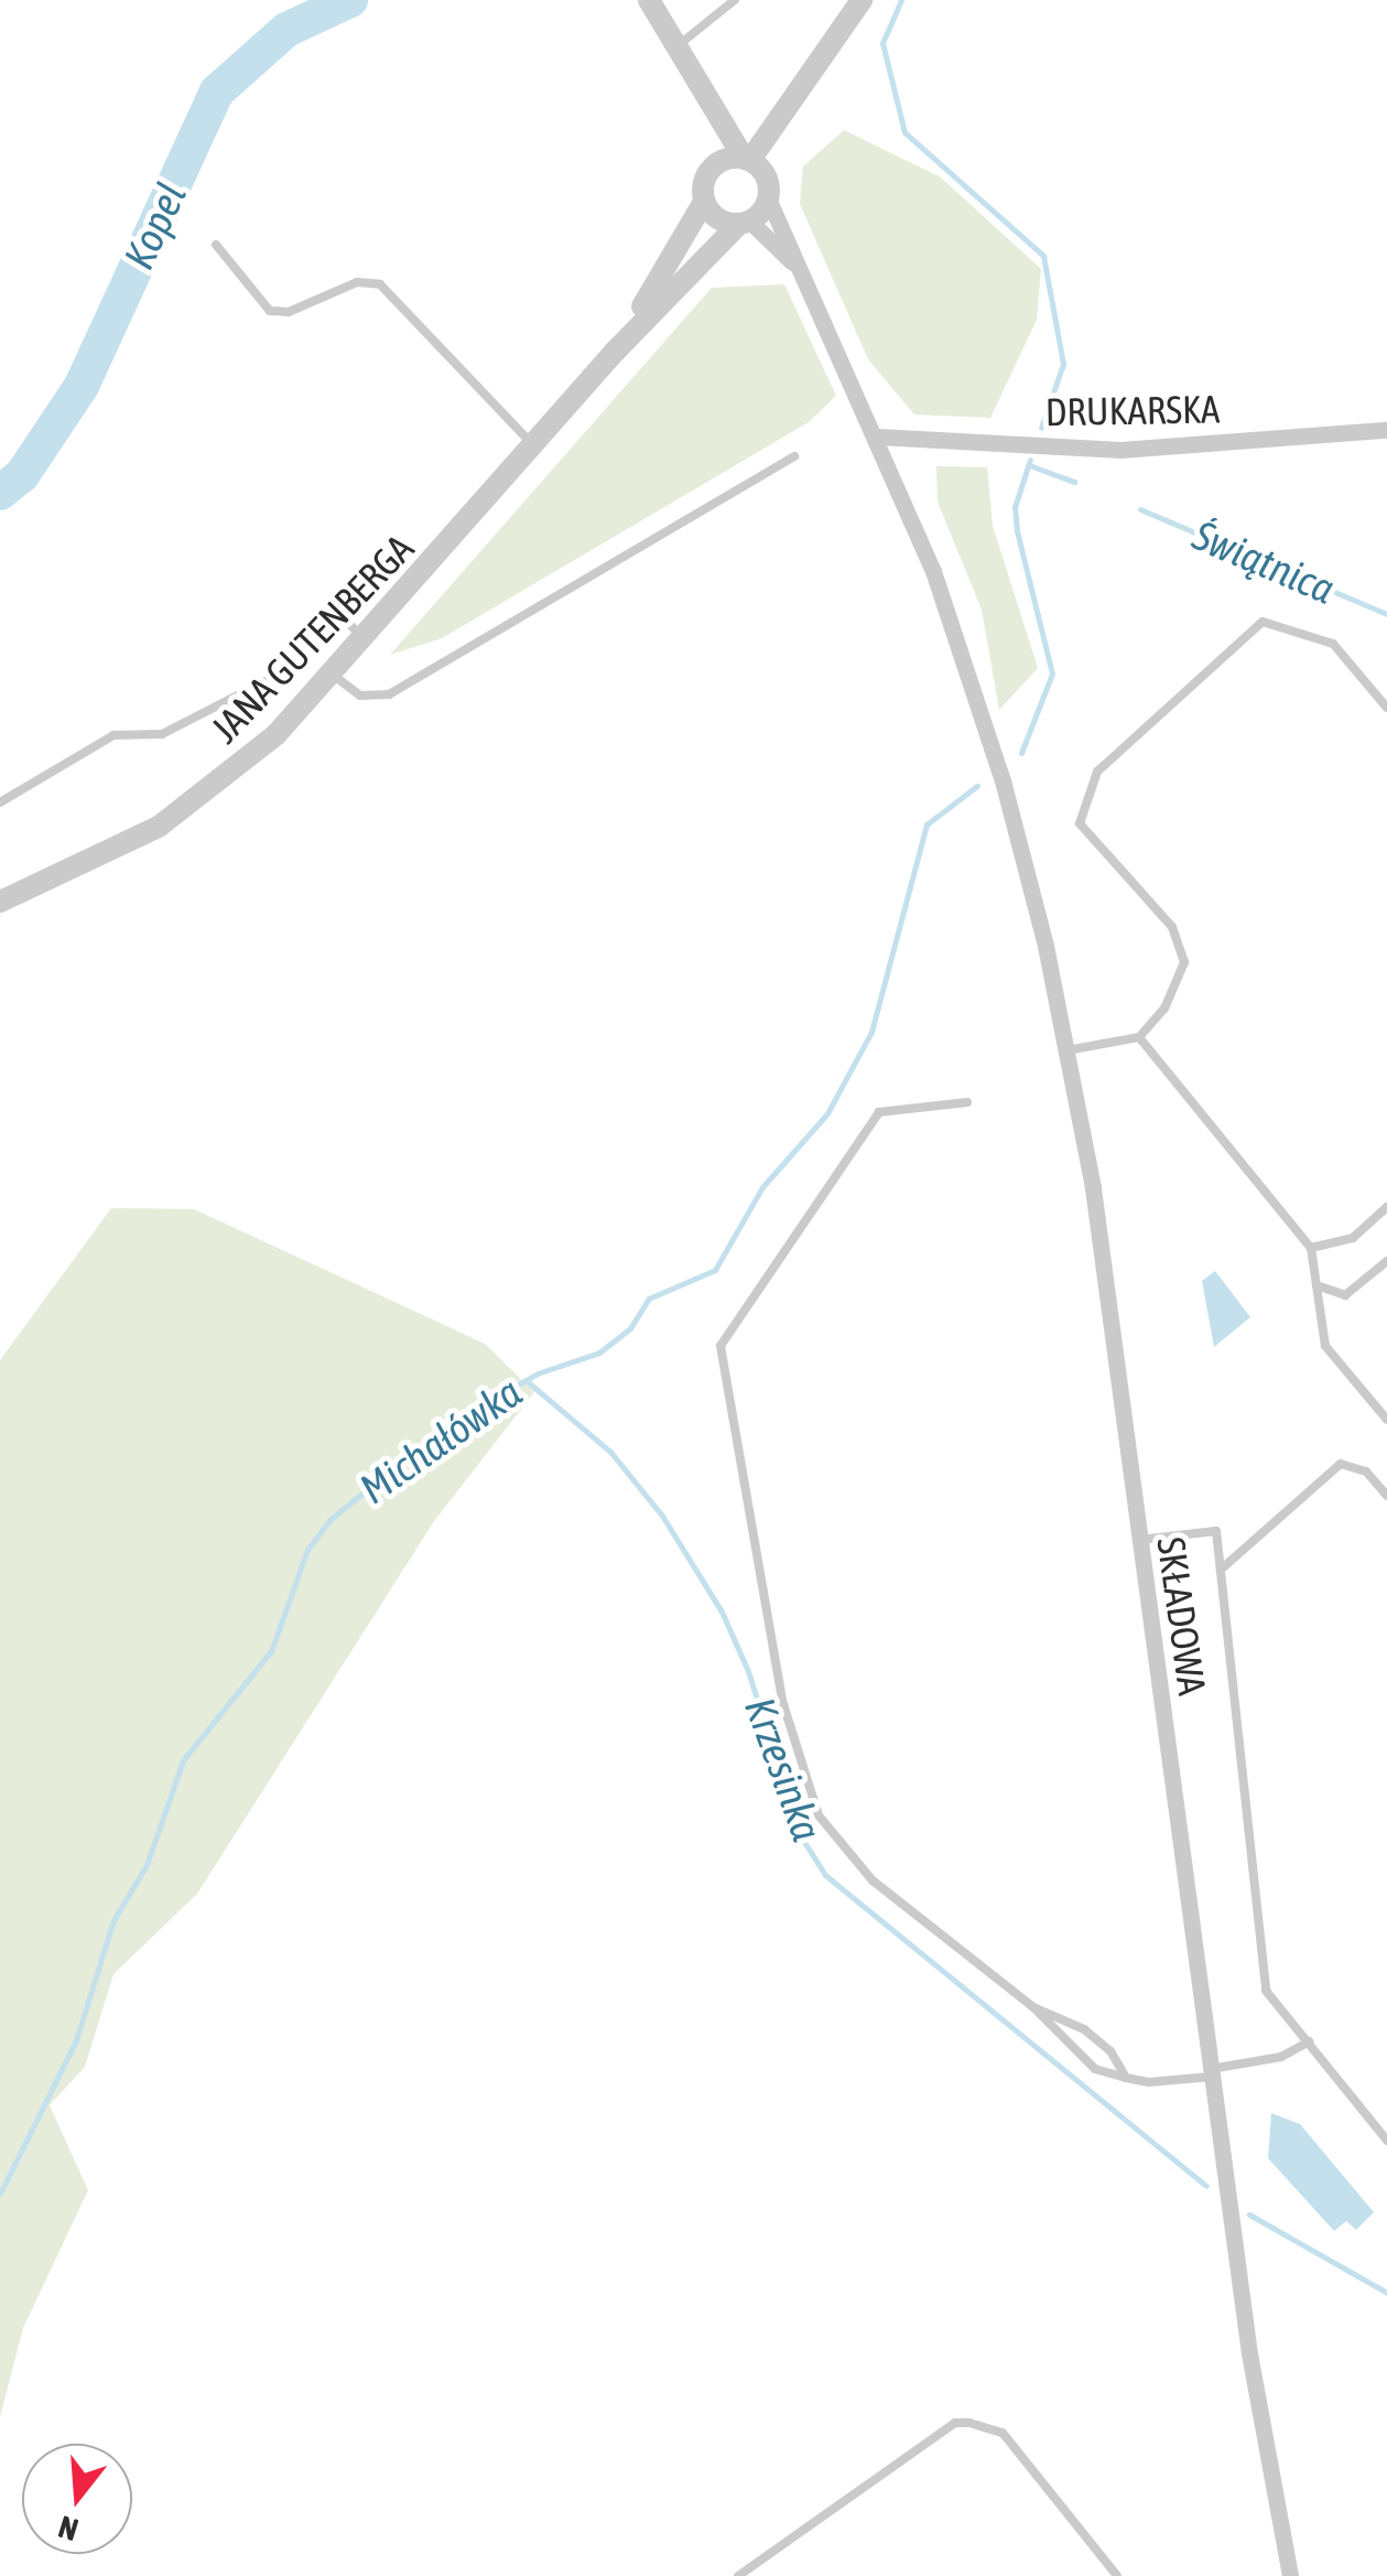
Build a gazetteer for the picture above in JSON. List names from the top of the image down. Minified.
{"streets":{"street":["DRUKARSKA","JANA GUTENBERGA","SKŁADOWA"]},"crossings":[["DRUKARSKA","SKŁADOWA"],["JANA GUTENBERGA","SKŁADOWA"]],"water":["Kopel","Świątnica","Michałówka","Krzesinka"],"north":"bottom"}
